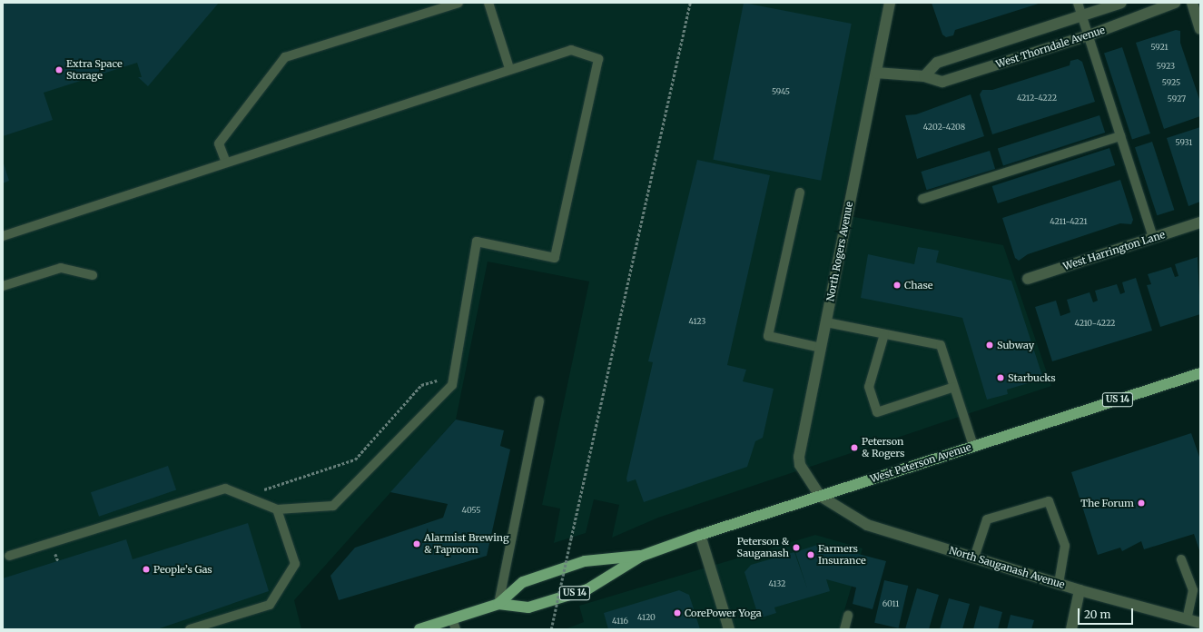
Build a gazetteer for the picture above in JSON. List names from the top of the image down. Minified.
{"streets":{"main road":["US 14","West Peterson Avenue"],"street":["West Thorndale Avenue","West Harrington Lane","North Rogers Avenue","North Sauganash Avenue"]},"crossings":[["West Thorndale Avenue","North Rogers Avenue"],["North Rogers Avenue","West Peterson Avenue"],["North Rogers Avenue","North Sauganash Avenue"],["West Peterson Avenue","North Sauganash Avenue"]],"places":["Extra Space Storage","Chase","Subway","Starbucks","Peterson & Rogers","The Forum","Alarmist Brewing & Taproom","Peterson & Sauganash","Farmers Insurance","People’s Gas","CorePower Yoga"],"house_numbers":["5921","5923","5925","5945","4212-4222","5927","4202-4208","5931","4211-4221","4123","4210-4222","4055","4132","6011","4120","4116"],"scale_bar":"20 m"}
